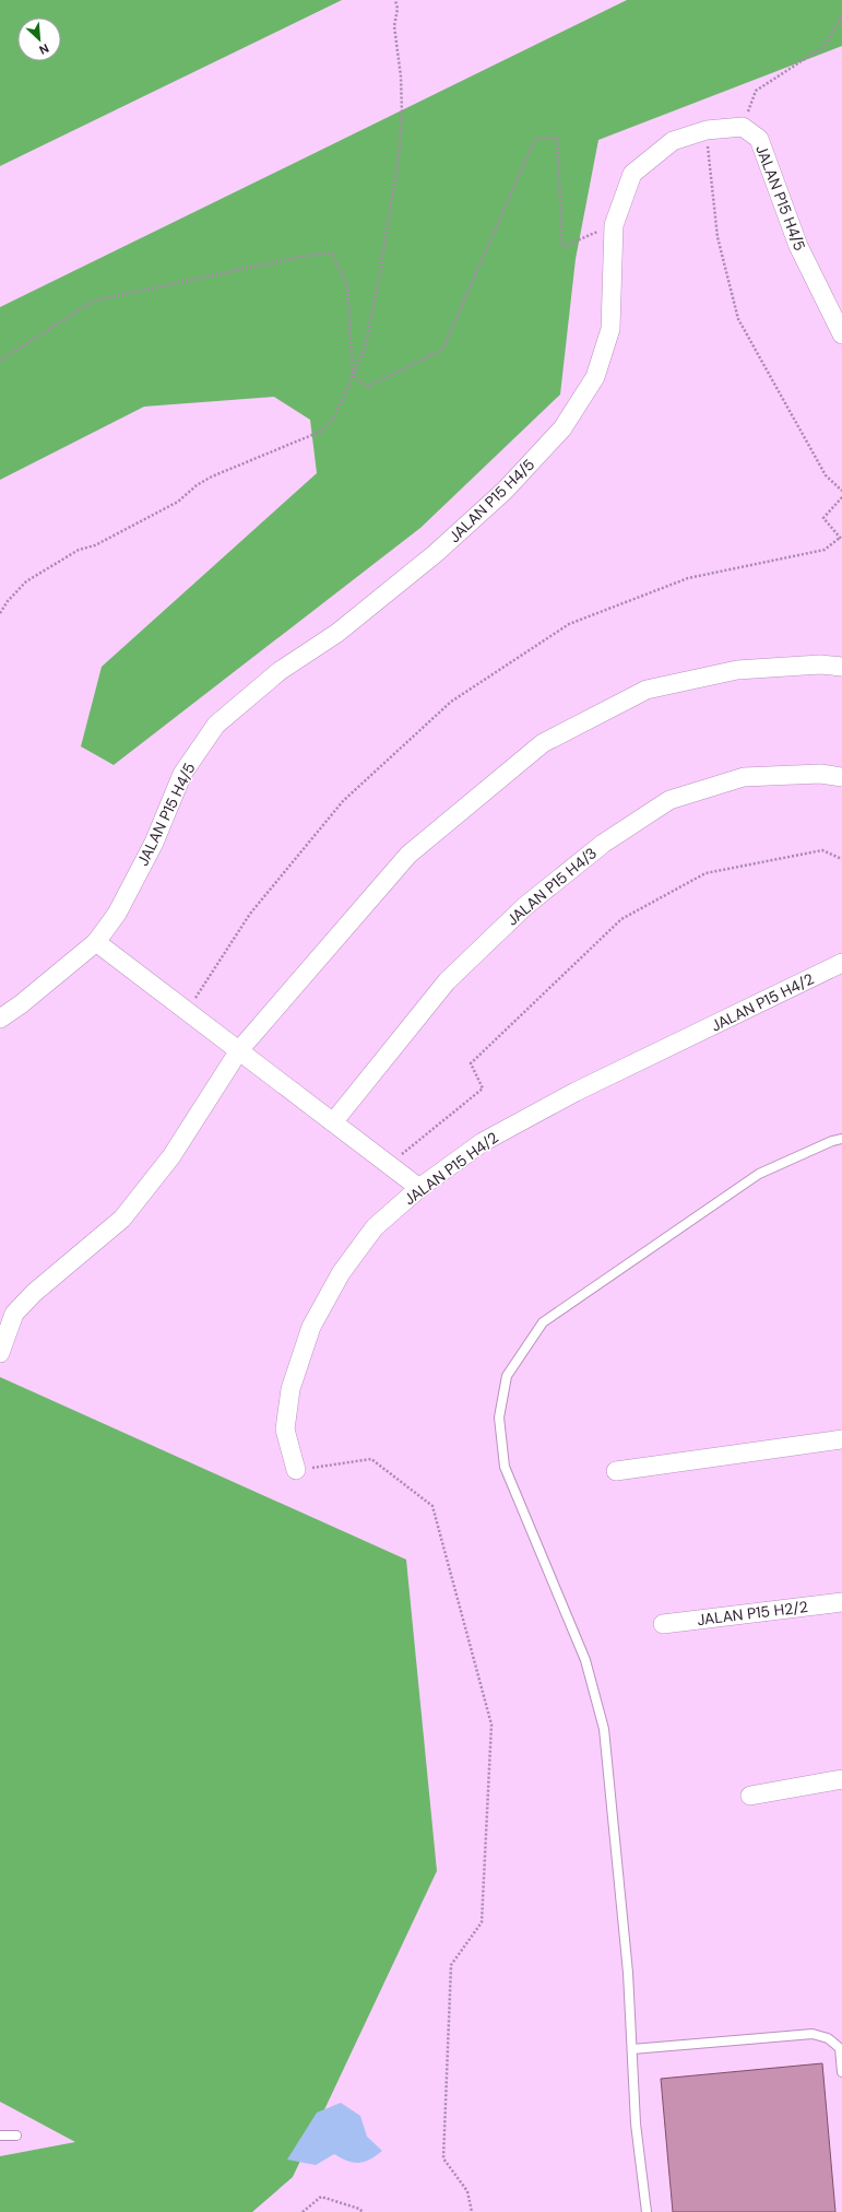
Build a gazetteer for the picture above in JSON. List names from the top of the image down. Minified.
{"streets":{"street":["JALAN P15 H4/5","JALAN P15 H4/3","JALAN P15 H4/2","JALAN P15 H2/2"]},"north":"bottom right"}
